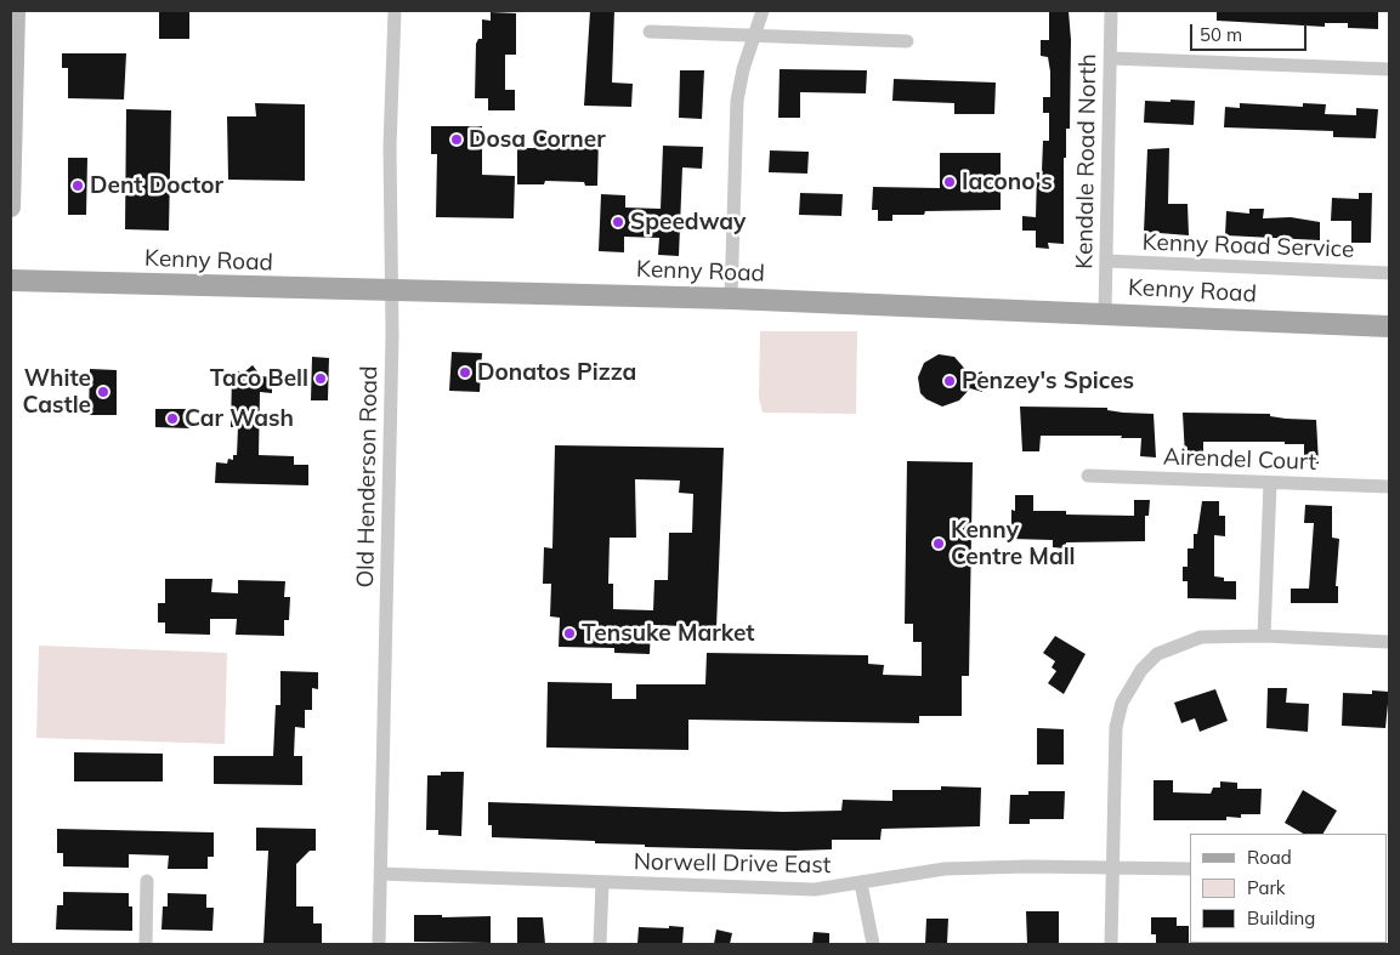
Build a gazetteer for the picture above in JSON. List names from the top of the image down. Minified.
{"streets":{"main road":["Kenny Road"],"street":["Kendale Road North","Kenny Road Service","Airendel Court","Old Henderson Road","Norwell Drive East"]},"crossings":[["Kendale Road North","Kenny Road Service"],["Kendale Road North","Kenny Road"],["Kenny Road","Old Henderson Road"],["Old Henderson Road","Norwell Drive East"]],"places":["Dosa Corner","Iacono's","Dent Doctor","Speedway","Donatos Pizza","Taco Bell","Penzey's Spices","White Castle","Car Wash","Kenny Centre Mall","Tensuke Market"],"legend":["Road","Park","Building"],"scale_bar":"50 m"}
